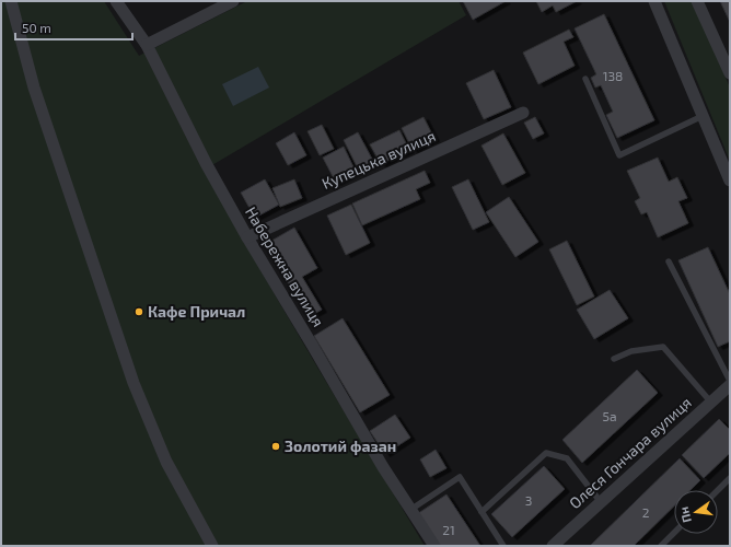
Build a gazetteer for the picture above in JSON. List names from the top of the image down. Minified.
{"streets":{"street":["Купецька вулиця","Набережна вулиця","Олеся Гончара вулиця"]},"crossings":[["Купецька вулиця","Набережна вулиця"]],"places":["Кафе Причал","Золотий фазан"],"house_numbers":["138","5а","3","2","21"],"scale_bar":"50 m","north":"left"}
